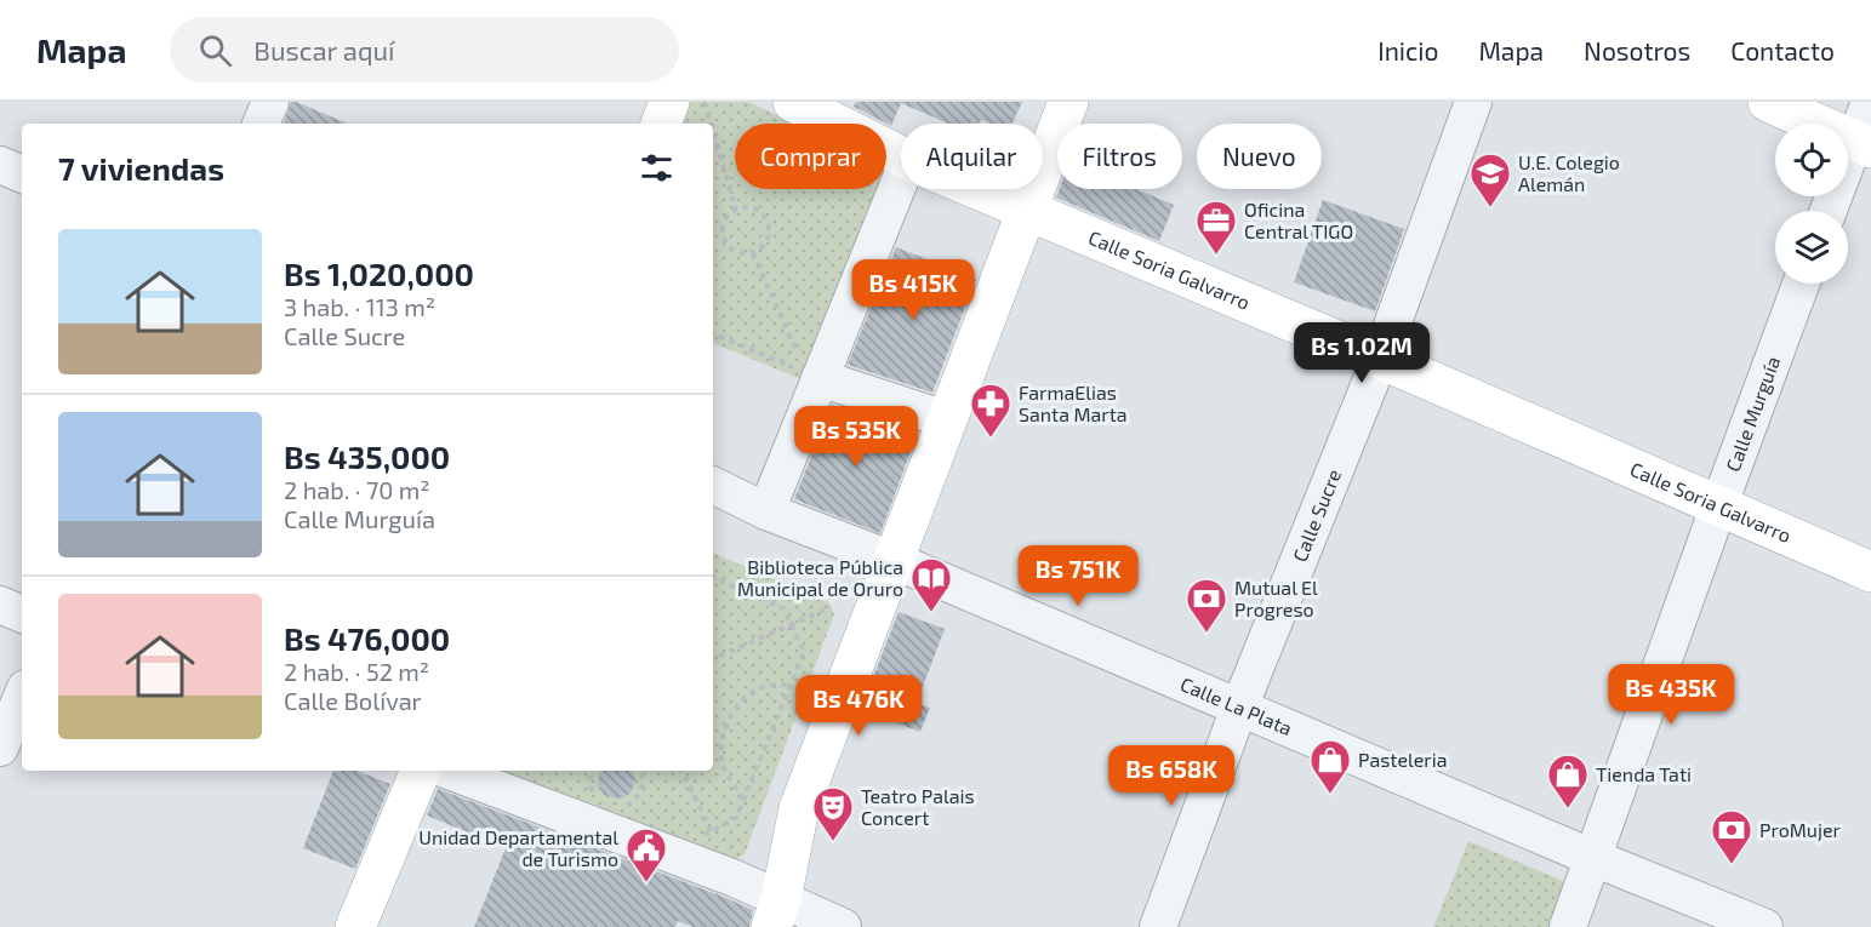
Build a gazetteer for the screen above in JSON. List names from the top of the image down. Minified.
{"streets":{"main road":["Calle Soria Galvarro"],"street":["Calle Murguía","Calle Sucre","Calle La Plata"]},"crossings":[["Calle Soria Galvarro","Calle Murguía"],["Calle Soria Galvarro","Calle Sucre"],["Calle Murguía","Calle La Plata"],["Calle Sucre","Calle La Plata"]],"places":{"school or university":["U.E. Colegio Alemán"],"office":["Oficina Central TIGO"],"pharmacy":["FarmaElias Santa Marta"],"library":["Biblioteca Pública Municipal de Oruro"],"bank":["Mutual El Progreso","ProMujer"],"shop":["Pasteleria","Tienda Tati"],"theatre":["Teatro Palais Concert"],"public building":["Unidad Departamental de Turismo"]},"page":{"header":"Mapa","search":"Buscar aquí","nav":["Inicio","Mapa","Nosotros","Contacto"],"chip":["Comprar","Alquilar","Filtros","Nuevo"],"heading":"7 viviendas","list":[{"name":"Bs 1,020,000","note":"3 hab. · 113 m² · Calle Sucre"},{"name":"Bs 435,000","note":"2 hab. · 70 m² · Calle Murguía"},{"name":"Bs 476,000","note":"2 hab. · 52 m² · Calle Bolívar"}],"price":["Bs 415K","Bs 1.02M","Bs 535K","Bs 751K","Bs 435K","Bs 476K","Bs 658K"]}}
